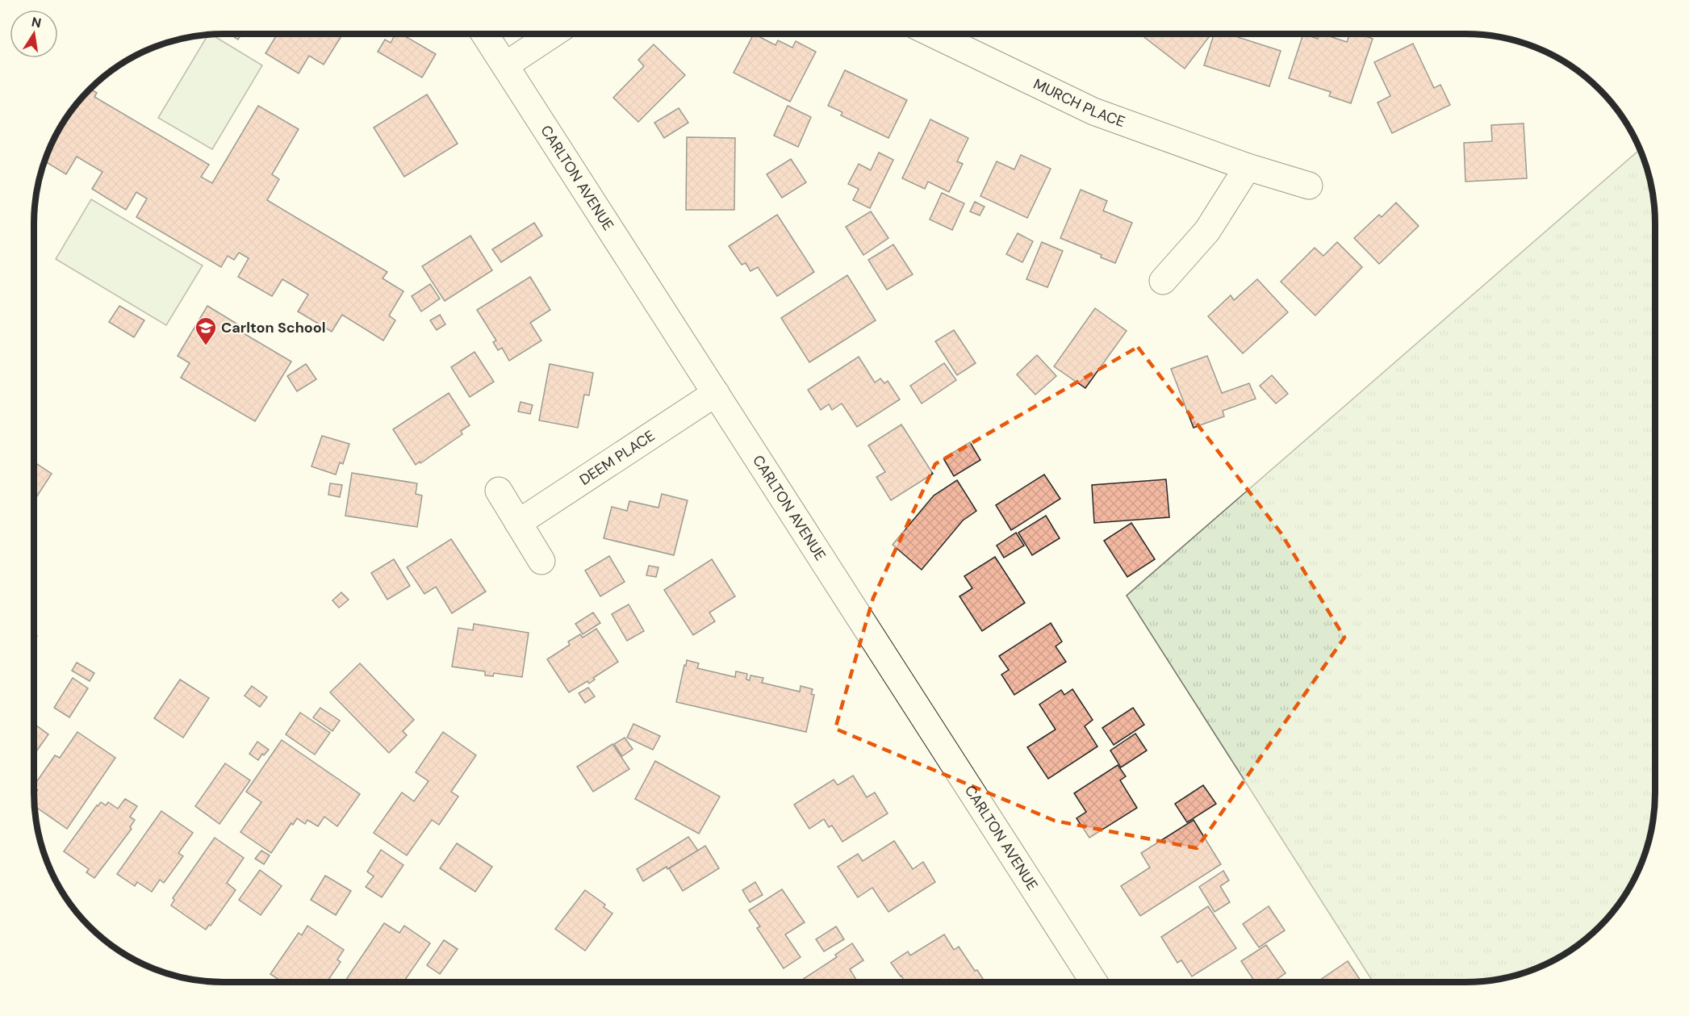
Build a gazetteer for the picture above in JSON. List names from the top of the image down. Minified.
{"streets":{"main road":["MURCH PLACE","CARLTON AVENUE","DEEM PLACE"]},"crossings":[["CARLTON AVENUE","DEEM PLACE"]],"places":{"school or university":["Carlton School"]},"north":"top"}
